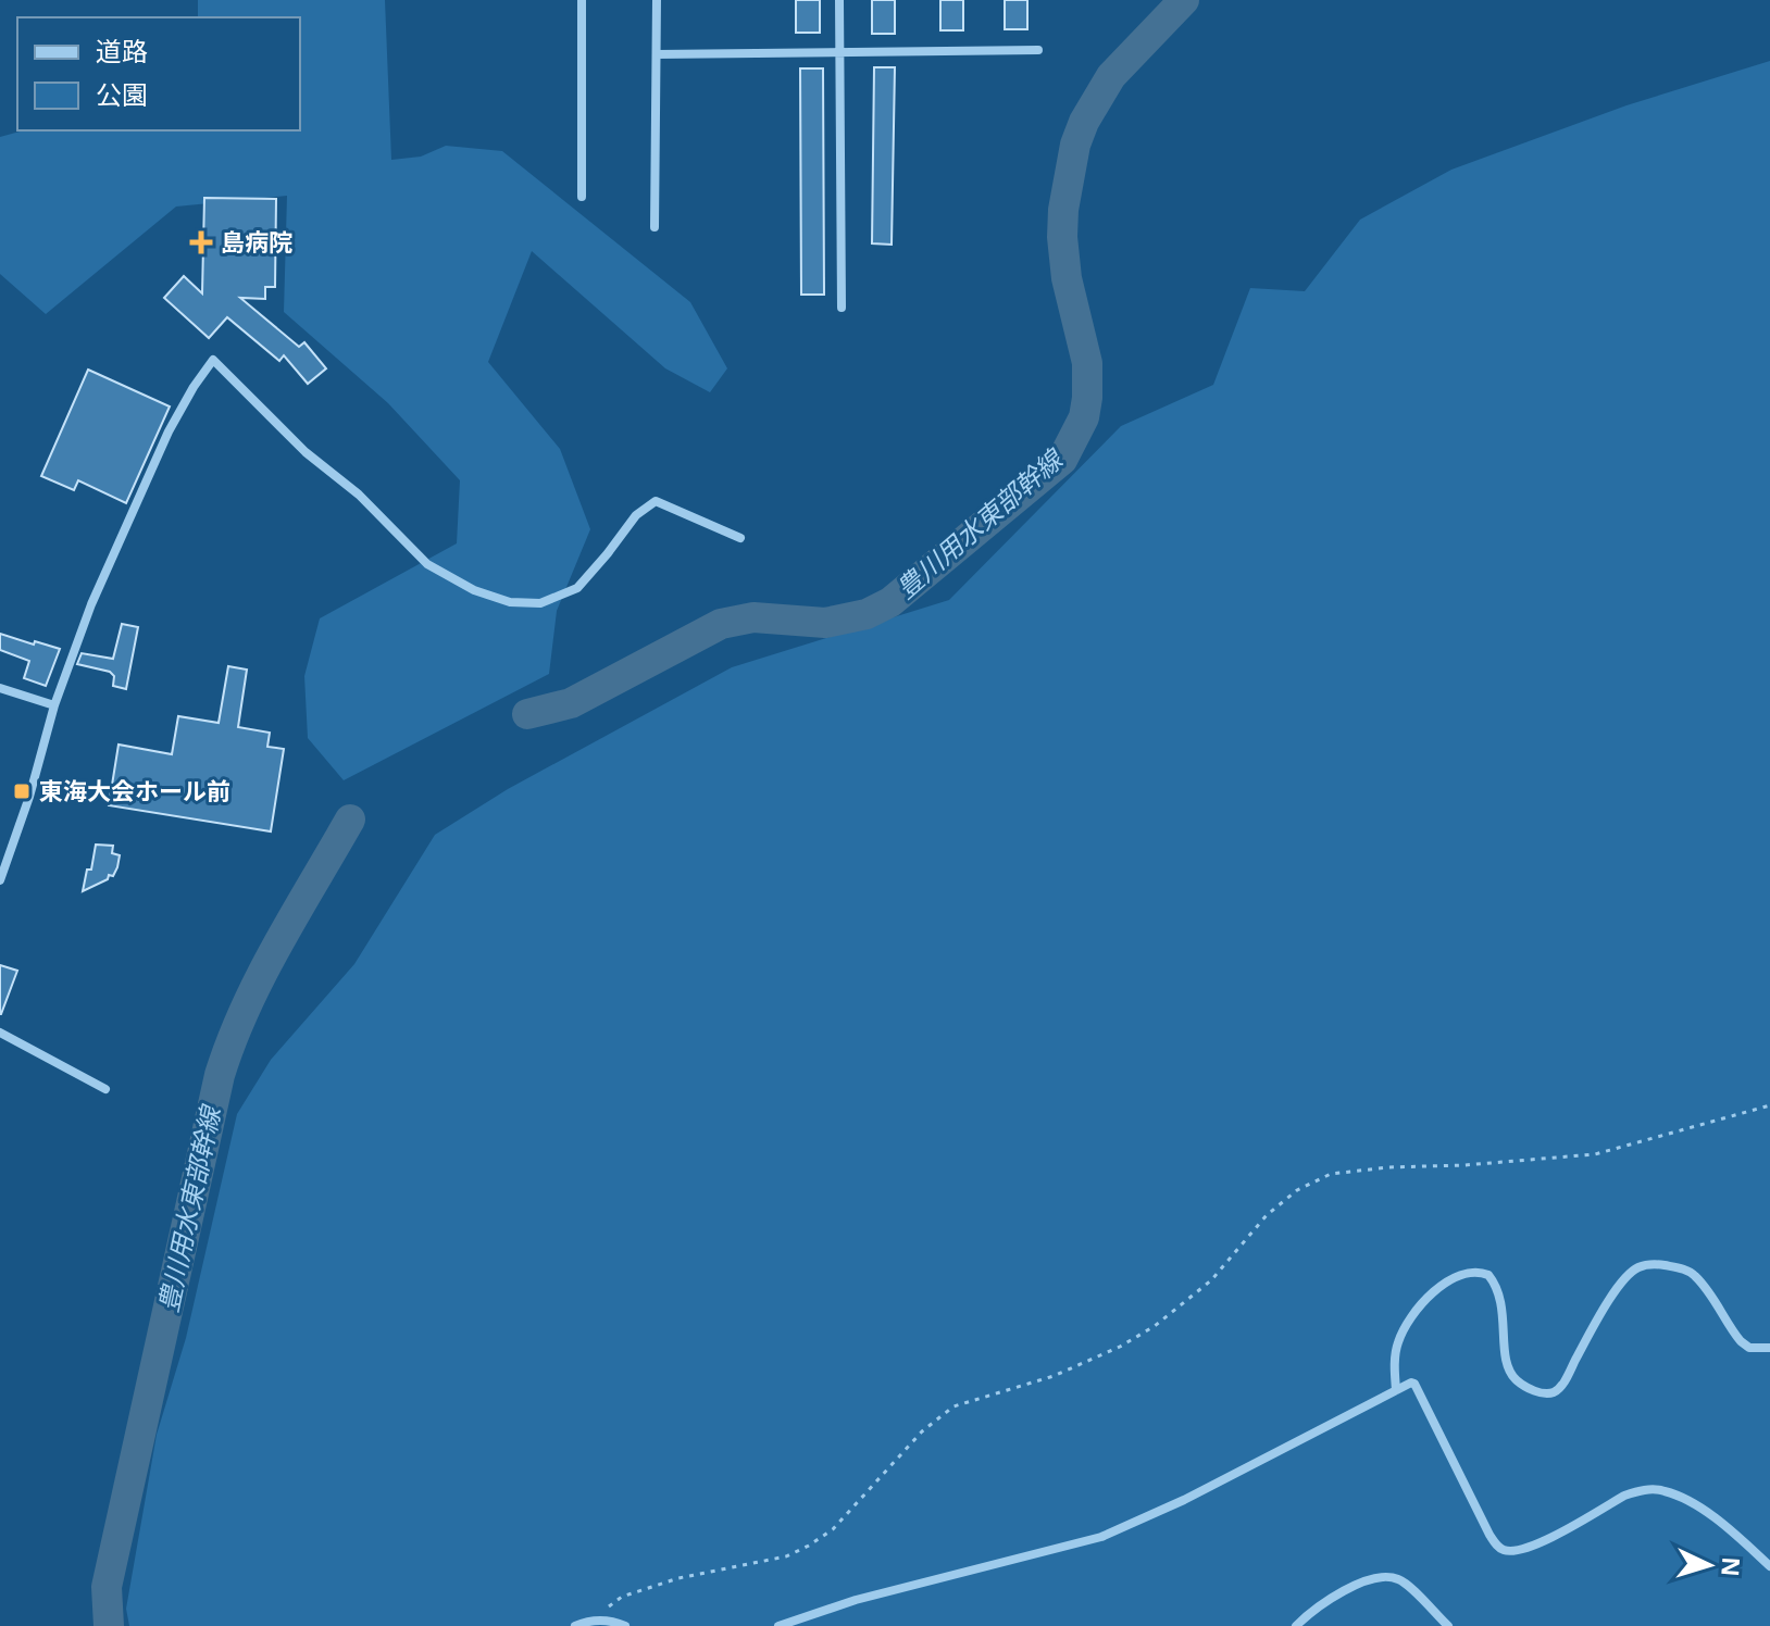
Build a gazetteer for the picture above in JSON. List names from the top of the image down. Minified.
{"water":["豊川用水東部幹線"],"places":{"health":["島病院"],"transit":["東海大会ホール前"]},"legend":["道路","公園"],"north":"right"}
